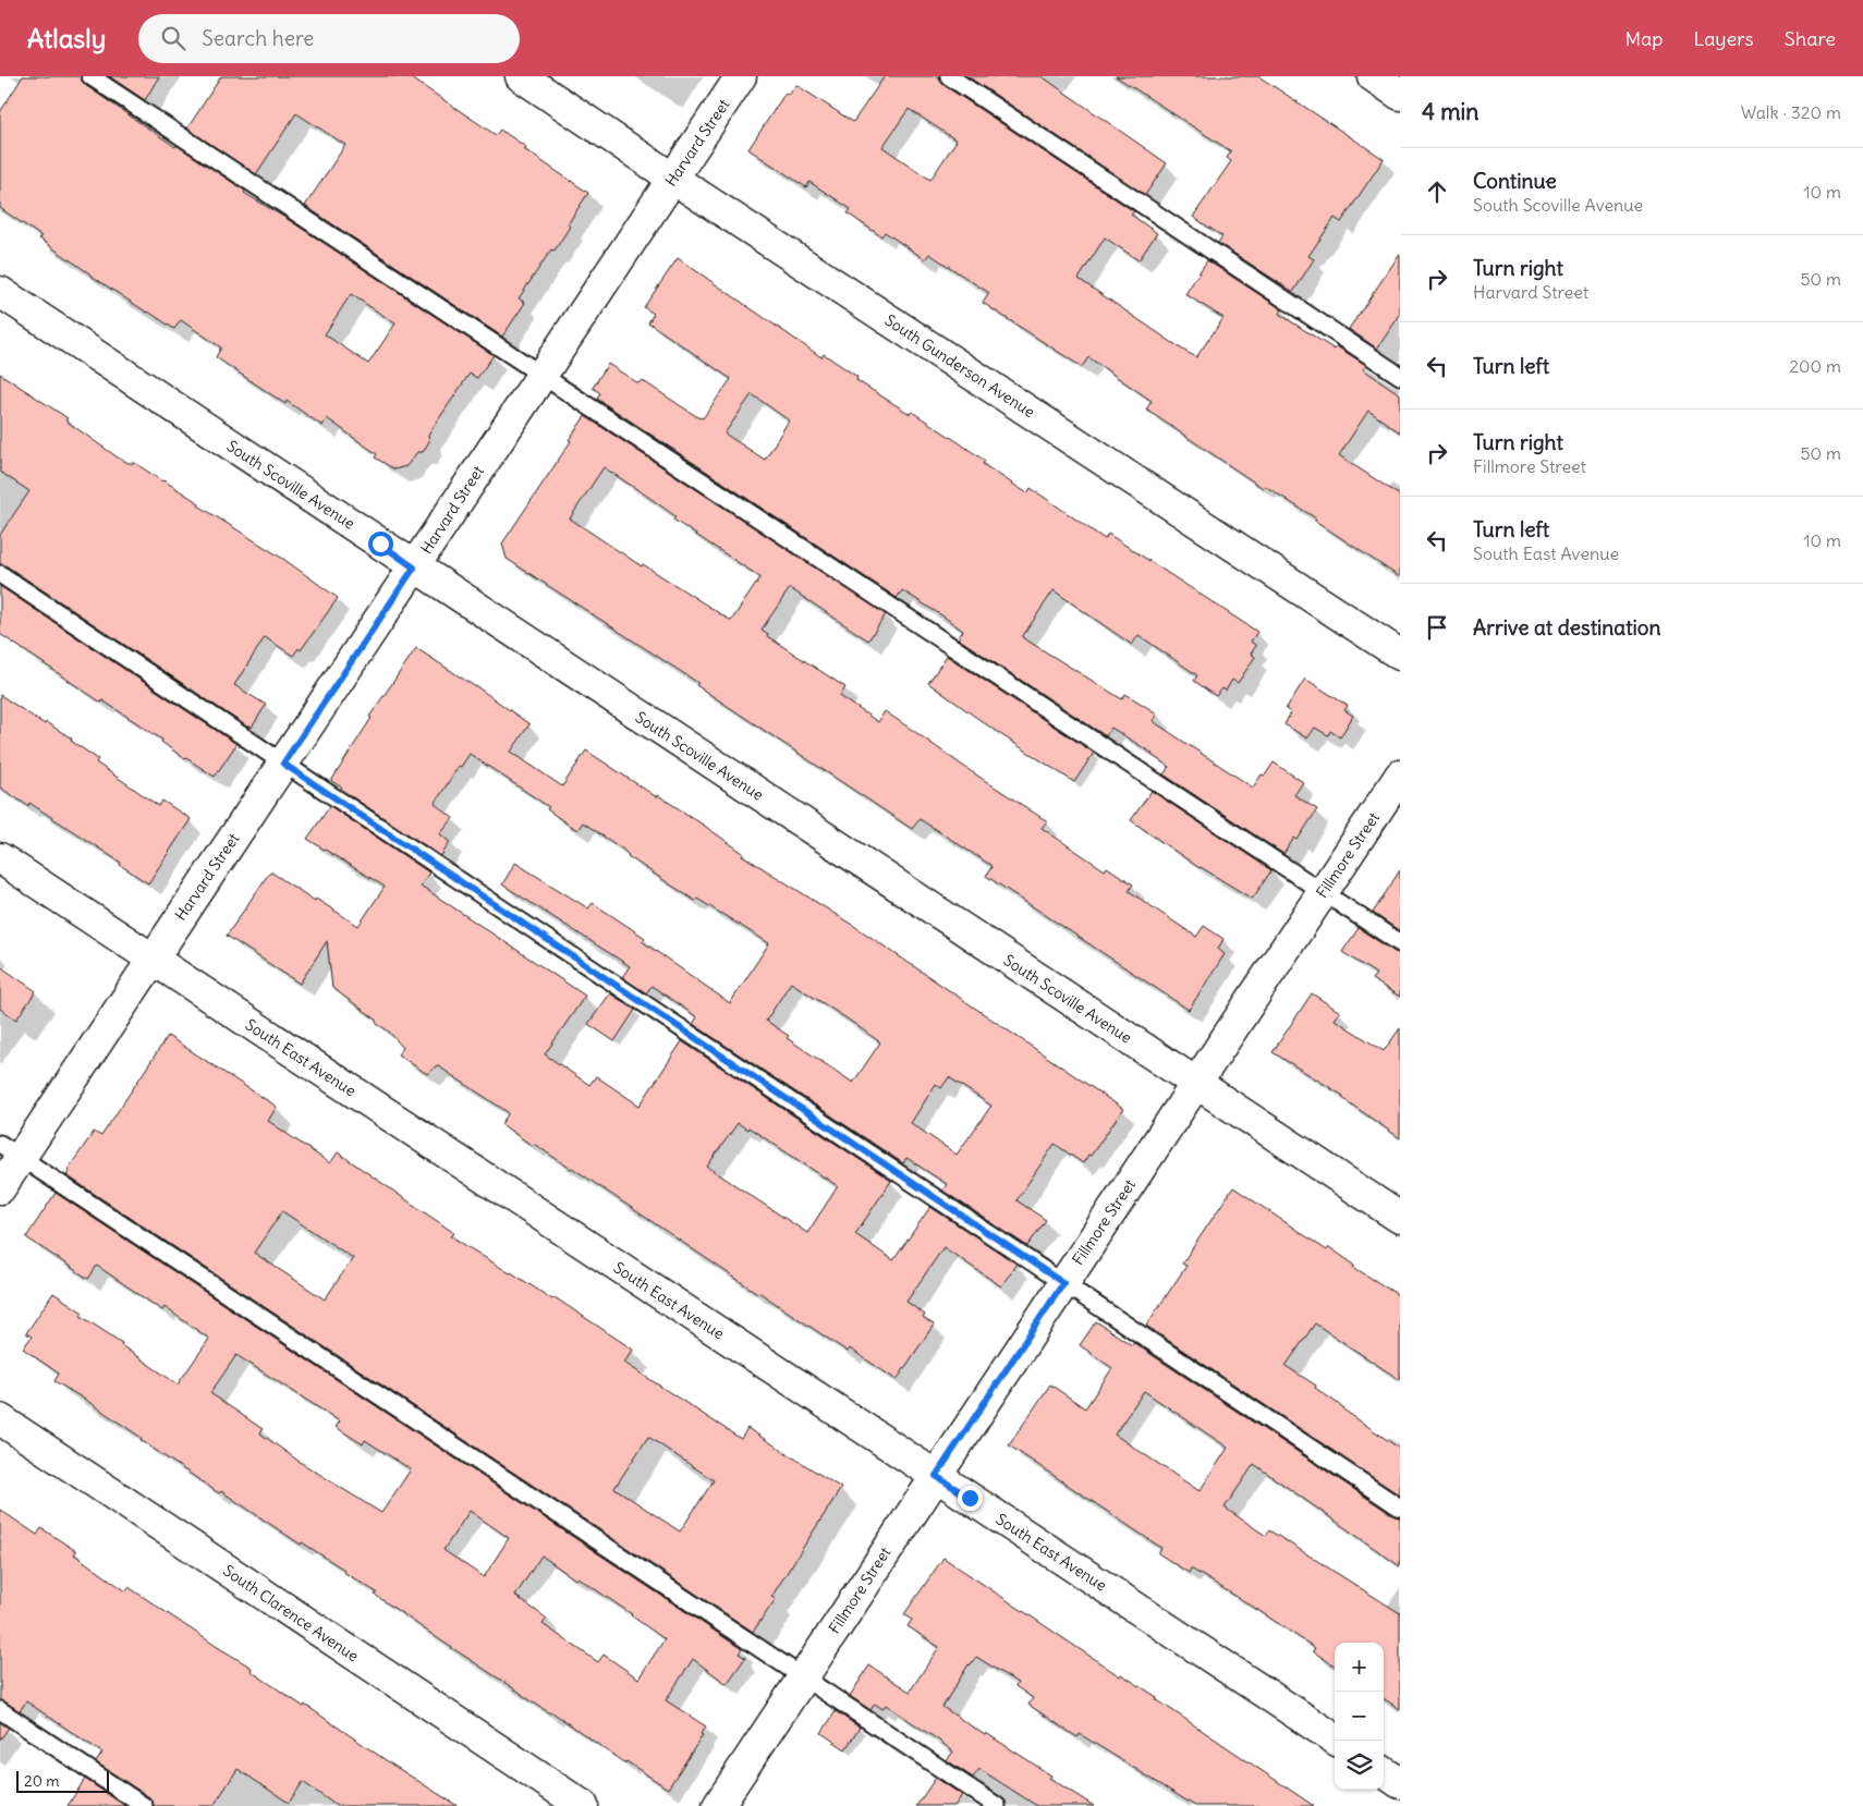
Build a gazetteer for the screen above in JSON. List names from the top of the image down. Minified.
{"streets":{"street":["Harvard Street","South Gunderson Avenue","South Scoville Avenue","Fillmore Street","South East Avenue","South Clarence Avenue"]},"crossings":[["Harvard Street","South Gunderson Avenue"],["Harvard Street","South Scoville Avenue"],["Harvard Street","South East Avenue"],["South Scoville Avenue","Fillmore Street"],["Fillmore Street","South East Avenue"]],"scale_bar":"20 m","page":{"header":"Atlasly","search":"Search here","nav":["Map","Layers","Share"],"heading":["4 min","Walk · 320 m"],"list":[["Continue","South Scoville Avenue","10 m"],["Turn right","Harvard Street","50 m"],["Turn left","200 m"],["Turn right","Fillmore Street","50 m"],["Turn left","South East Avenue","10 m"],"Arrive at destination"],"map_buttons":["+","−"],"scale":"20 m"}}
